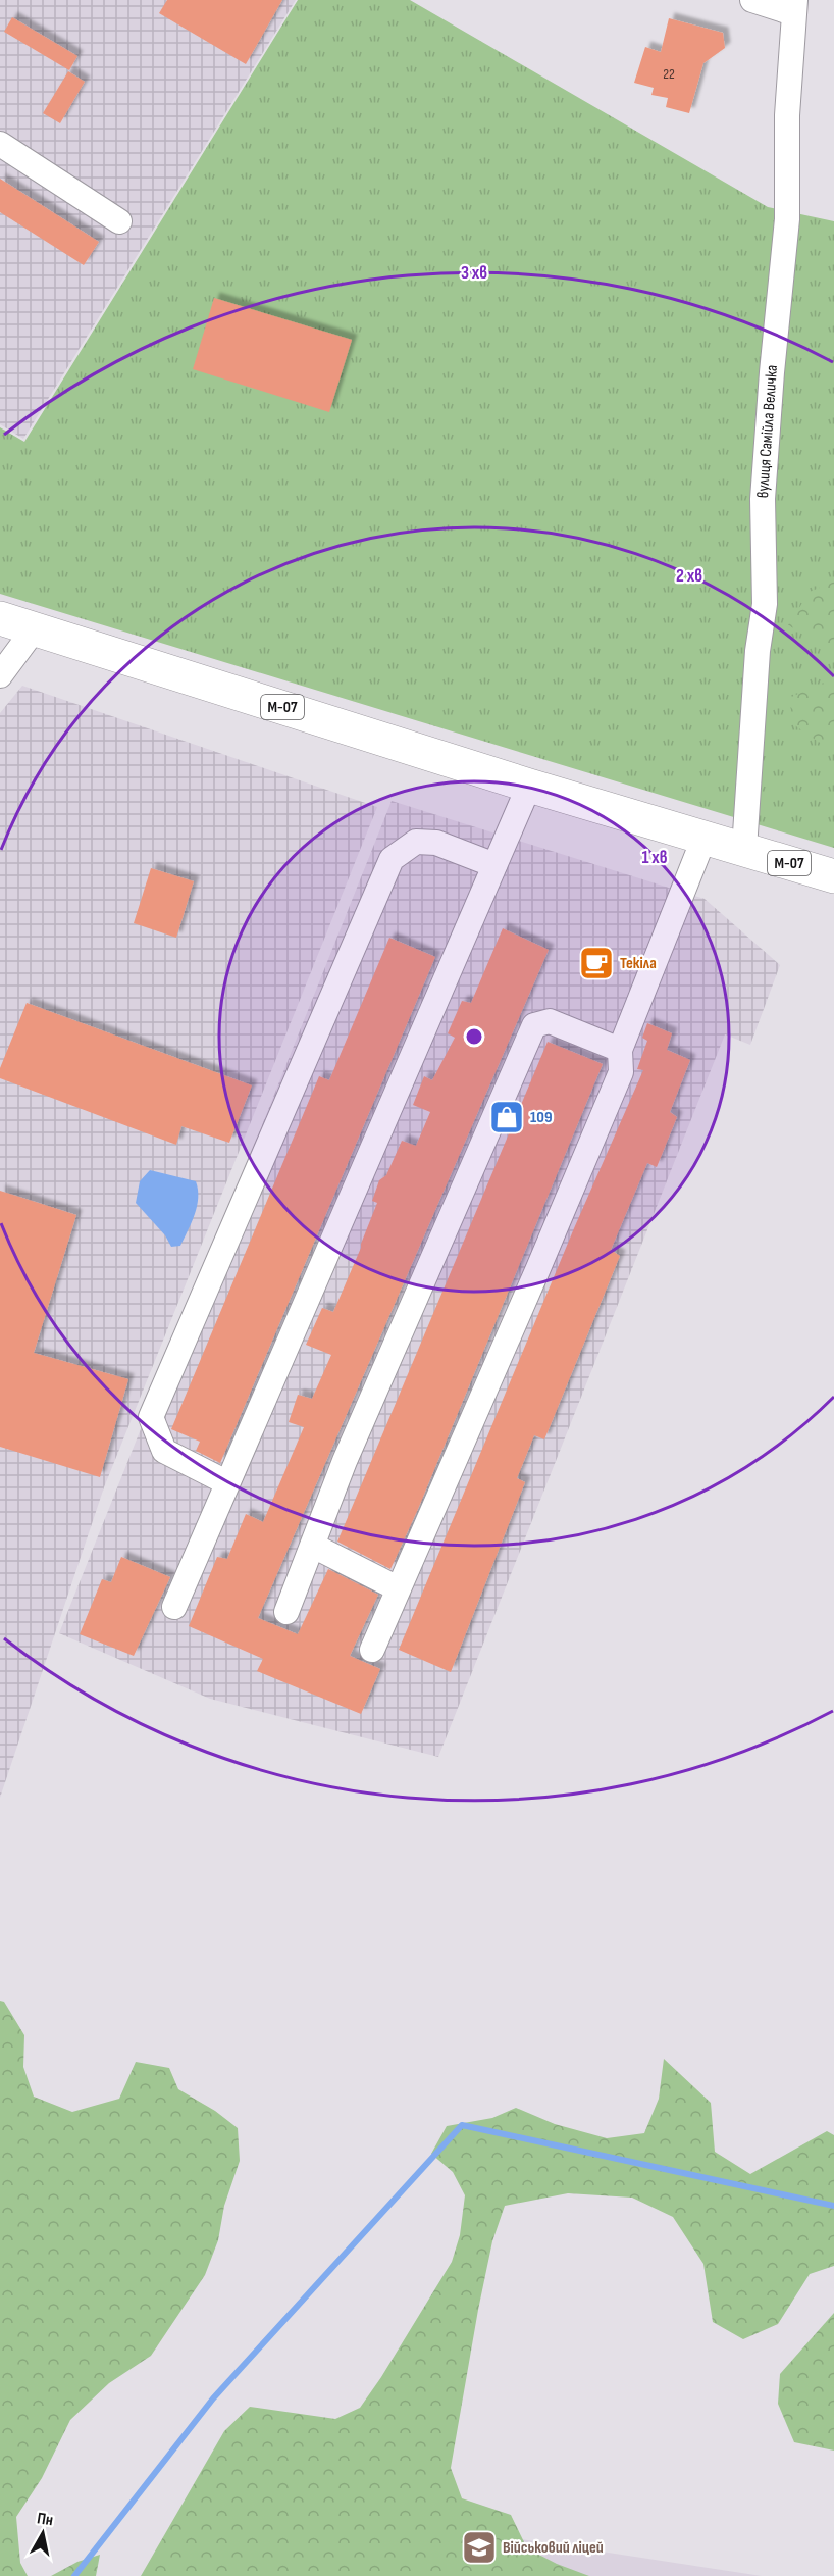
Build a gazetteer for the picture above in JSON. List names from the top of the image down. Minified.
{"streets":{"highway":["М-07"],"street":["вулиця Самійла Величка"]},"crossings":[["вулиця Самійла Величка","М-07"]],"places":{"cafe":["Текіла"],"shop":["109"],"school or university":["Військовий ліцей"]},"house_numbers":["22"],"north":"top","rings":["3 хв","2 хв","1 хв"]}
